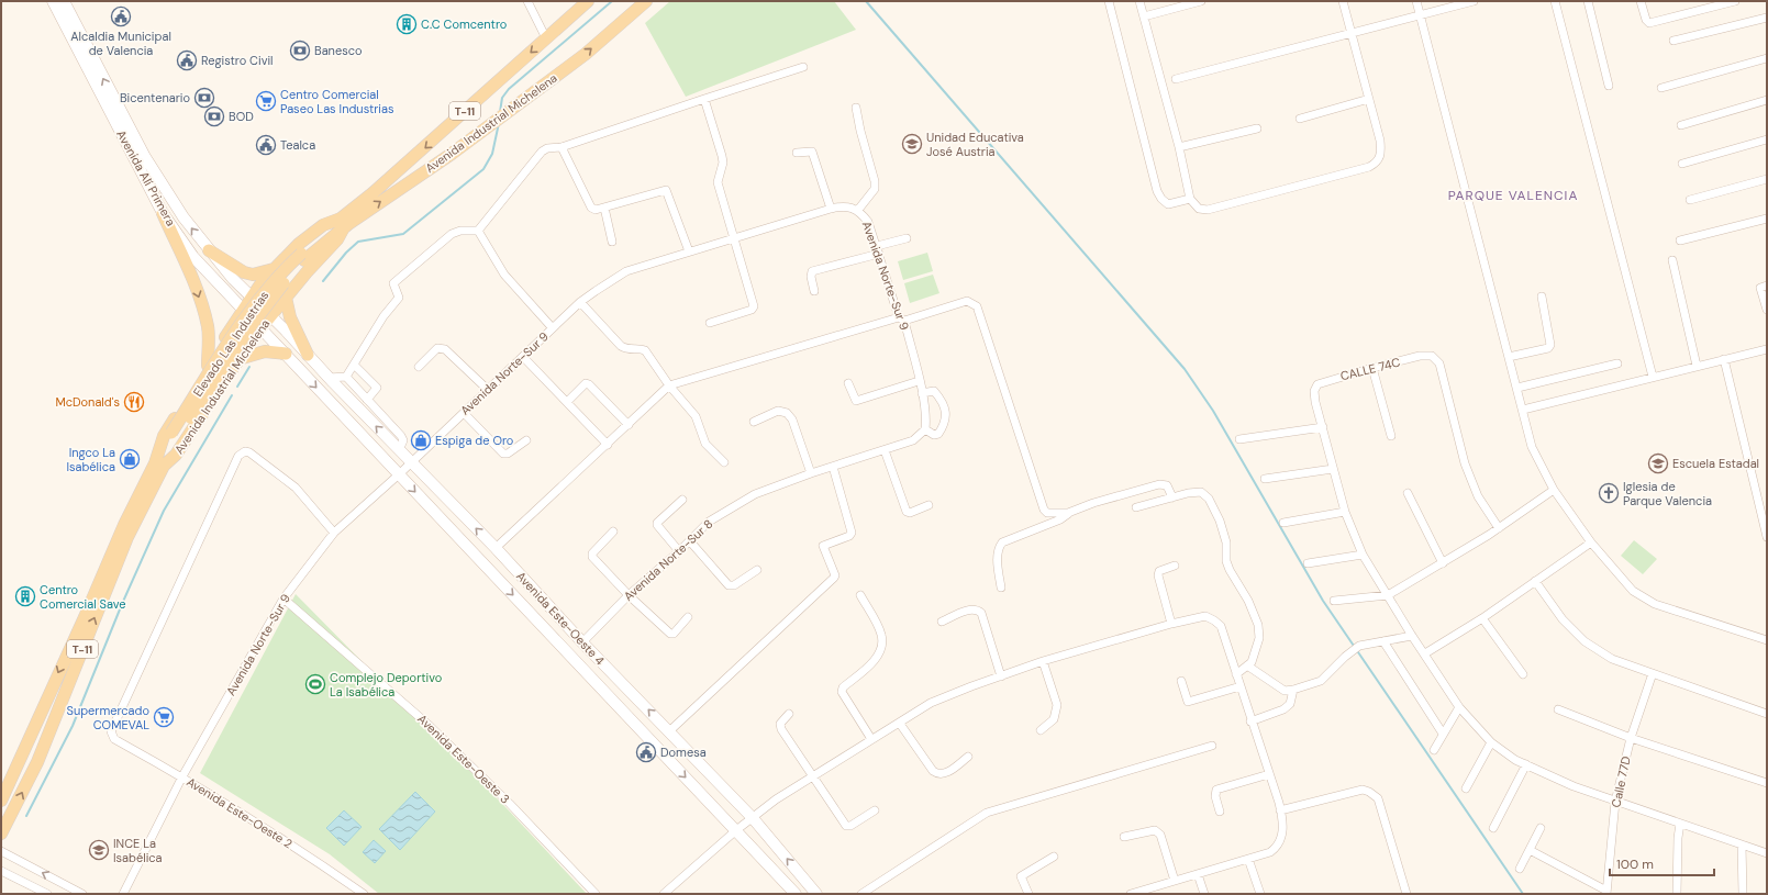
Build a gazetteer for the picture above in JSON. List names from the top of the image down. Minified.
{"streets":{"main road":["T-11","Avenida Industrial Michelena","Avenida Alí Primera","Elevado Las Industrias","Avenida Este-Oeste 4"],"street":["Avenida Norte-Sur 9","CALLE 74C","Avenida Norte-Sur 8","Avenida Este-Oeste 3","Calle 77D","Avenida Este-Oeste 2"]},"crossings":[["T-11","Avenida Industrial Michelena"],["T-11","Avenida Alí Primera"],["Avenida Industrial Michelena","Avenida Alí Primera"],["Avenida Industrial Michelena","Elevado Las Industrias"],["Avenida Alí Primera","Avenida Norte-Sur 9"],["Avenida Alí Primera","Avenida Este-Oeste 4"],["Avenida Norte-Sur 9","Avenida Norte-Sur 8"],["Avenida Norte-Sur 9","Avenida Este-Oeste 4"],["Avenida Norte-Sur 9","Avenida Este-Oeste 3"],["Avenida Norte-Sur 9","Avenida Este-Oeste 2"],["Avenida Norte-Sur 8","Avenida Este-Oeste 4"]],"one_way":["Avenida Este-Oeste 4"],"districts":["PARQUE VALENCIA"],"places":{"public building":["Alcaldia Municipal de Valencia","Registro Civil","Tealca","Domesa"],"building":["C.C Comcentro","Centro Comercial Save"],"bank":["Banesco","Bicentenario","BOD"],"supermarket":["Centro Comercial Paseo Las Industrias","Supermercado COMEVAL"],"school or university":["Unidad Educativa José Austria","Escuela Estadal","INCE La Isabélica"],"restaurant":["McDonald's"],"shop":["Espiga de Oro","Ingco La Isabélica"],"church":["Iglesia de Parque Valencia"],"sports":["Complejo Deportivo La Isabélica"]},"scale_bar":"100 m"}
